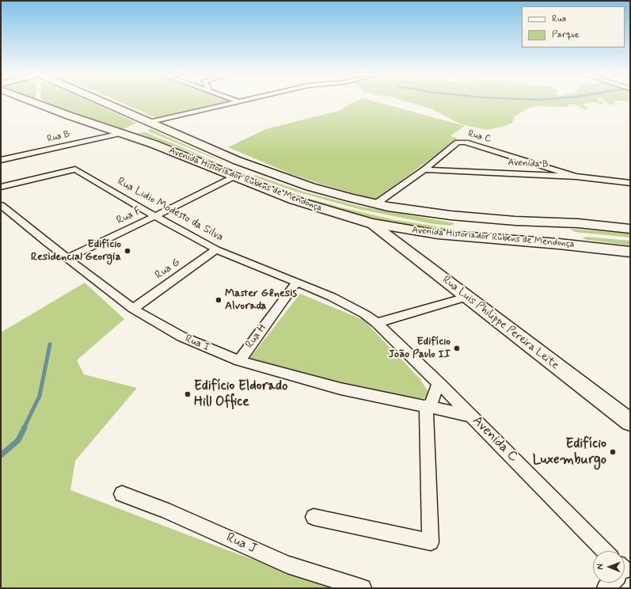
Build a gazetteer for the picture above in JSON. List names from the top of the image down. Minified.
{"streets":{"main road":["Avenida Historiador Rubens de Mendonça"],"street":["Rua B","Rua C","Avenida B","Rua Lidio Modesto da Silva","Rua F","Rua G","Rua Luis Philippe Pereira Leite","Rua H","Rua I","Avenida C","Rua J"]},"crossings":[["Rua B","Avenida Historiador Rubens de Mendonça"],["Rua C","Avenida B"],["Rua C","Avenida Historiador Rubens de Mendonça"],["Avenida Historiador Rubens de Mendonça","Rua F"],["Avenida Historiador Rubens de Mendonça","Rua Luis Philippe Pereira Leite"],["Rua Lidio Modesto da Silva","Rua F"],["Rua Lidio Modesto da Silva","Rua G"],["Rua Lidio Modesto da Silva","Rua H"],["Rua Lidio Modesto da Silva","Avenida C"],["Rua F","Rua I"],["Rua G","Rua I"],["Rua H","Rua I"],["Rua I","Avenida C"]],"places":["Edifício Residencial Georgia","Master Gênesis Alvorada","Edifício João Paulo II","Edifício Eldorado Hill Office","Edifício Luxemburgo"],"legend":["Rua","Parque"],"north":"left"}
